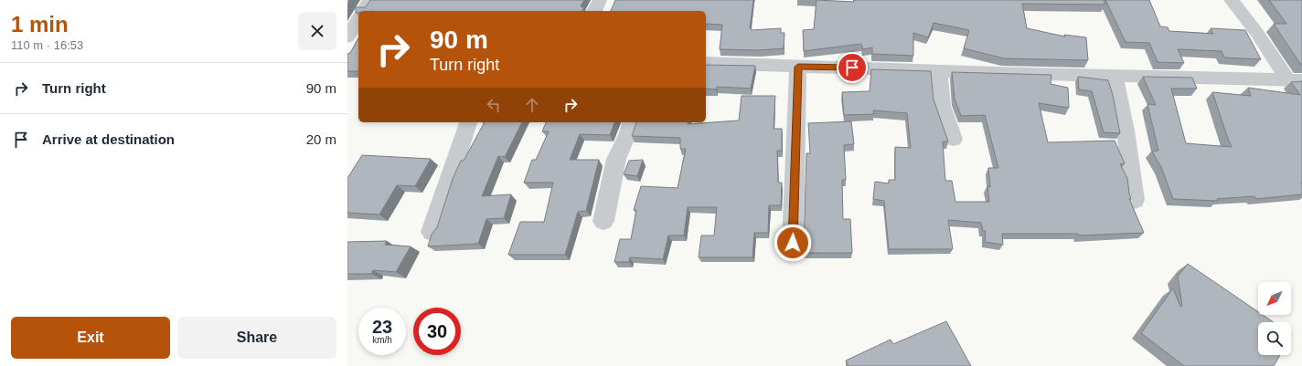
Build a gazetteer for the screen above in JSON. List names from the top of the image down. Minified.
{"north":"bottom left","page":{"heading":["1 min","110 m · 16:53"],"turn":["90 m","Turn right"],"list":[{"name":"Turn right","value":"90 m"},{"name":"Arrive at destination","value":"20 m"}],"speed":"23 km/h","limit":"30","buttons":["Exit","Share"]}}
